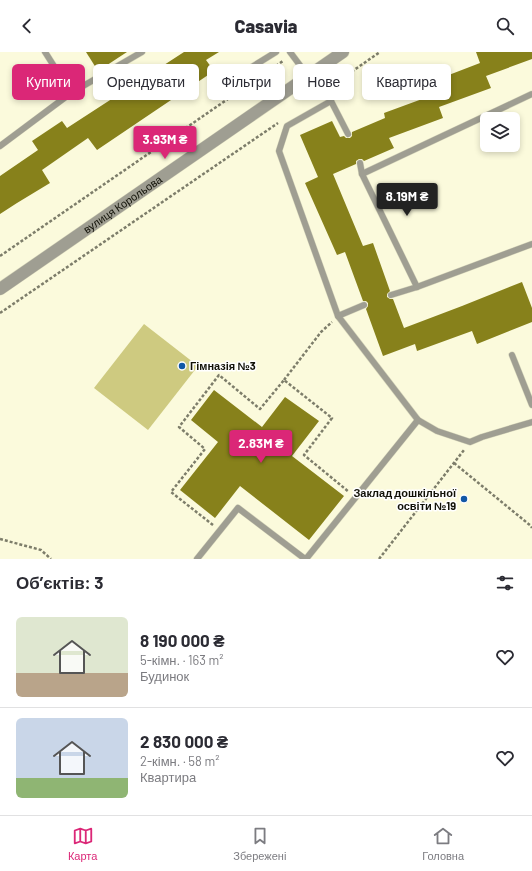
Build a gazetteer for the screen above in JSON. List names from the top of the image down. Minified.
{"streets":{"street":["вулиця Корольова"]},"places":["Гімназія №3","Заклад дошкільної освіти №19"],"page":{"header":"Casavia","chip":["Купити","Орендувати","Фільтри","Нове","Квартира"],"price":["3.93M ₴","8.19M ₴","2.83M ₴"],"heading":"Об’єктів: 3","list":[{"name":"8 190 000 ₴","note":"5-кімн. · 163 m² · Будинок"},{"name":"2 830 000 ₴","note":"2-кімн. · 58 m² · Квартира"}],"tabs":["Карта","Збережені","Головна"]}}
